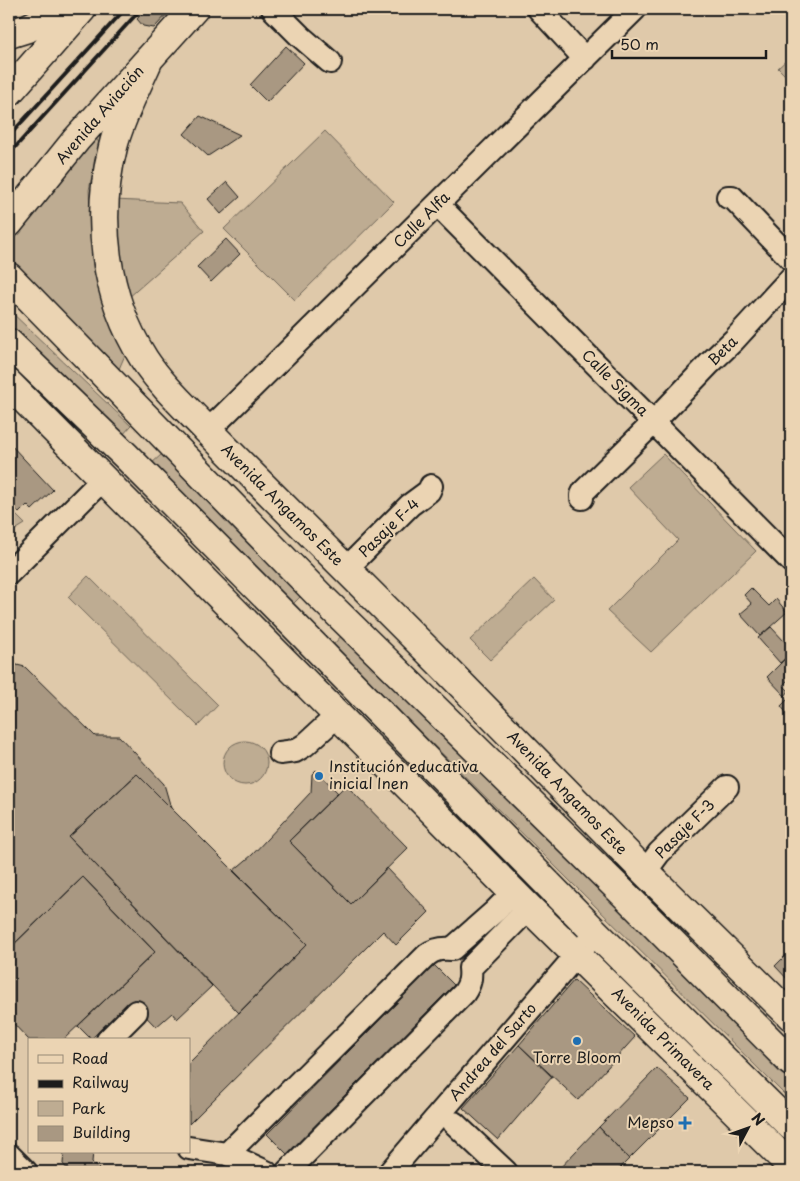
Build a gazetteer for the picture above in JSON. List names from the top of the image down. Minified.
{"streets":{"main road":["Avenida Aviación","Avenida Angamos Este","Avenida Primavera"],"street":["Calle Alfa","Beta","Calle Sigma","Pasaje F-4","Pasaje F-3","Andrea del Sarto"]},"crossings":[["Avenida Aviación","Avenida Angamos Este"],["Calle Alfa","Calle Sigma"],["Calle Alfa","Avenida Angamos Este"],["Beta","Calle Sigma"],["Avenida Angamos Este","Pasaje F-4"],["Avenida Angamos Este","Pasaje F-3"],["Avenida Primavera","Andrea del Sarto"]],"places":{"other":["Institución educativa inicial Inen","Torre Bloom"],"health":["Mepso"]},"legend":["Road","Railway","Park","Building"],"scale_bar":"50 m","north":"top right"}
